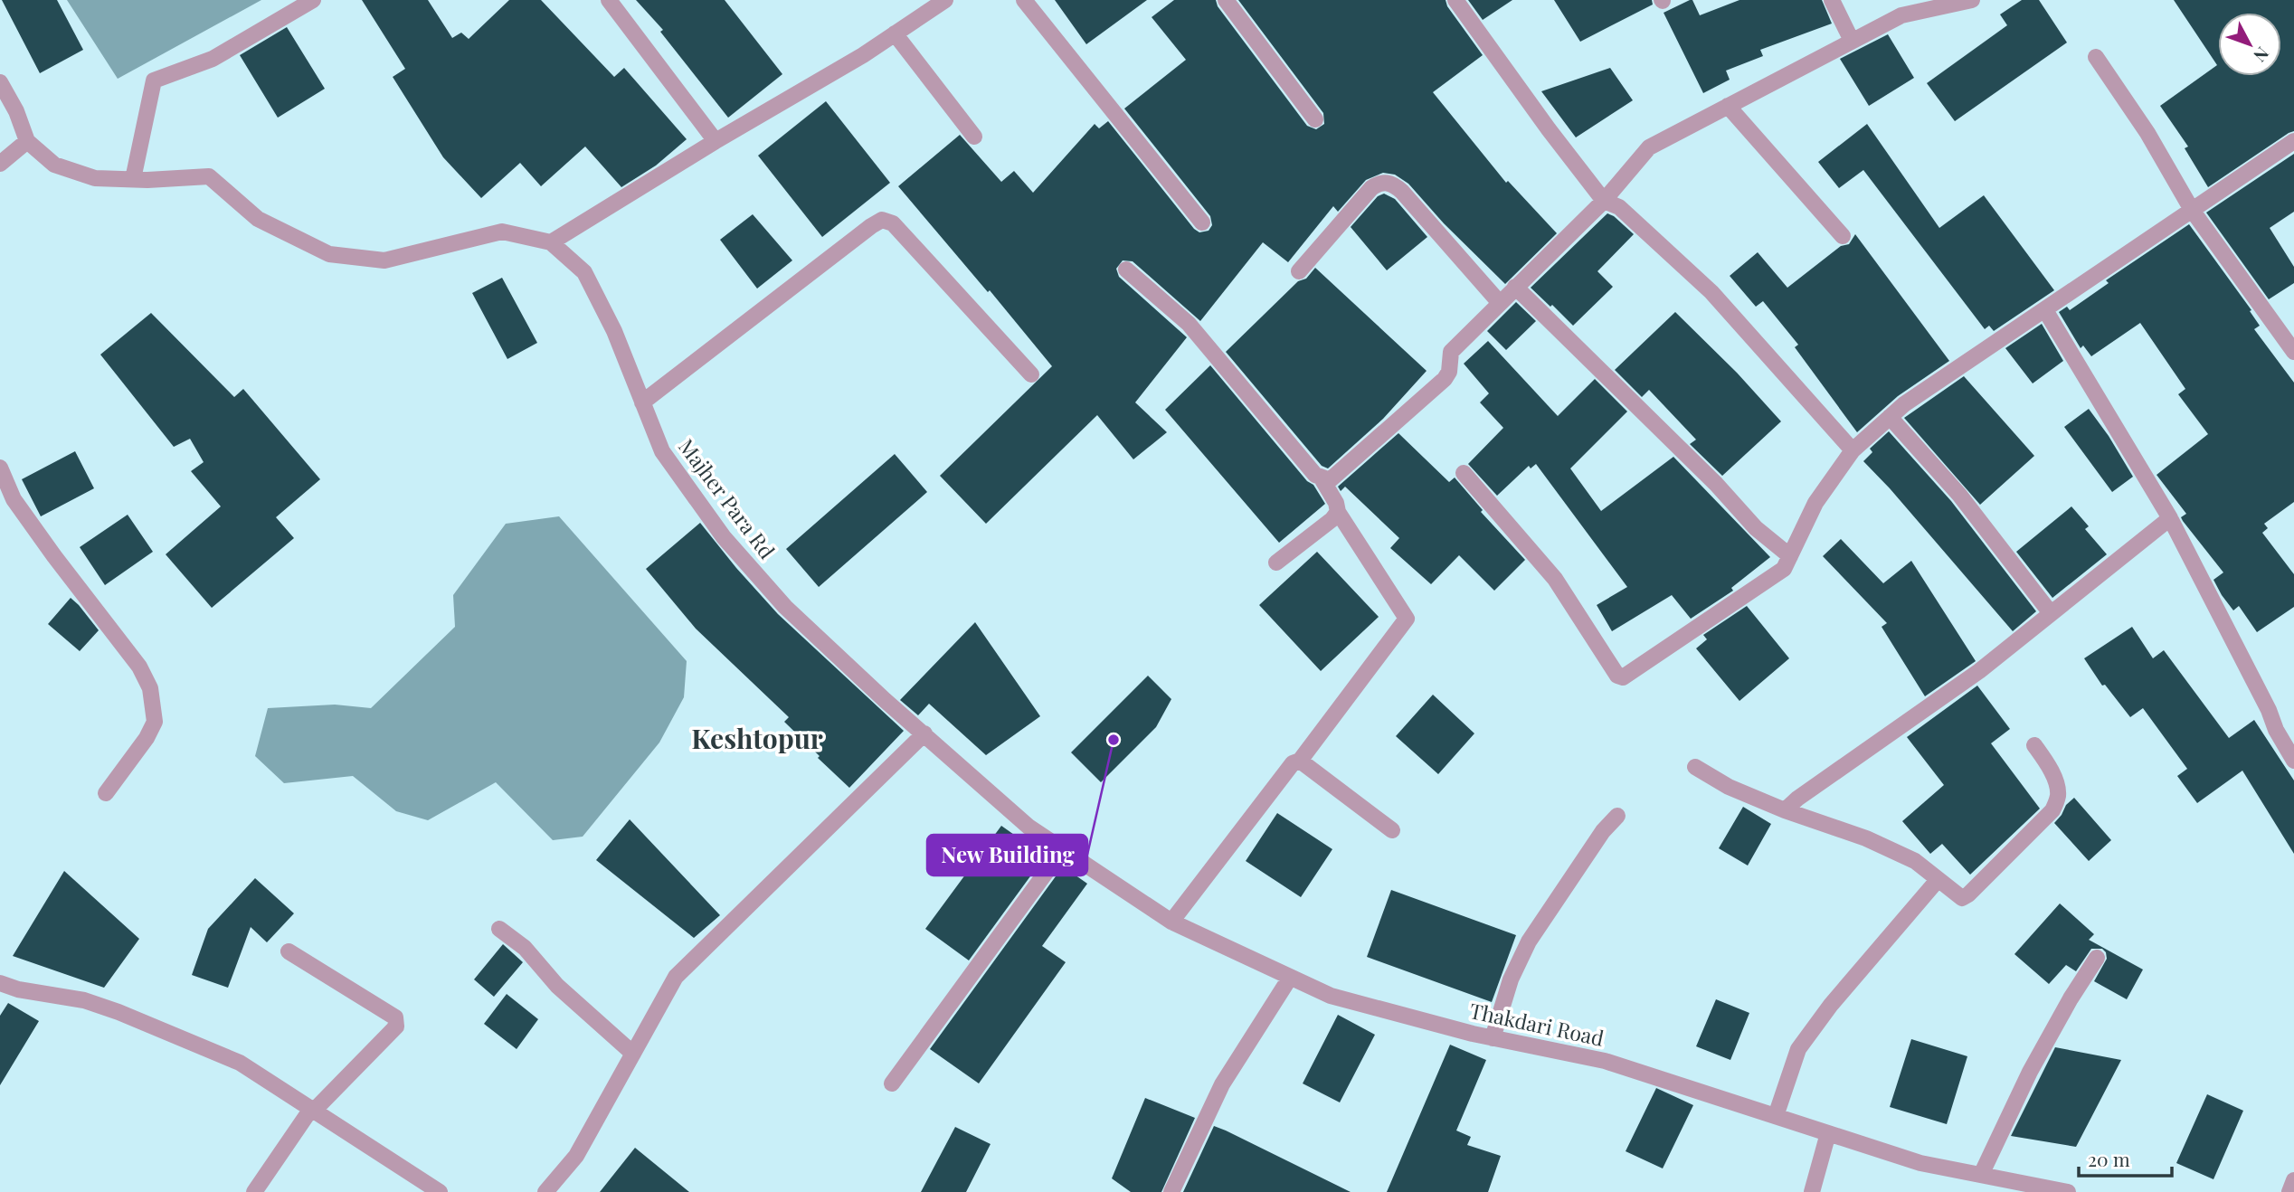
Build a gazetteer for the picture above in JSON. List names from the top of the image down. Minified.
{"streets":{"street":["Majher Para Rd","Thakdari Road"]},"crossings":[["Majher Para Rd","Thakdari Road"]],"districts":["Keshtopur"],"places":["New Building"],"scale_bar":"20 m","north":"bottom right"}
